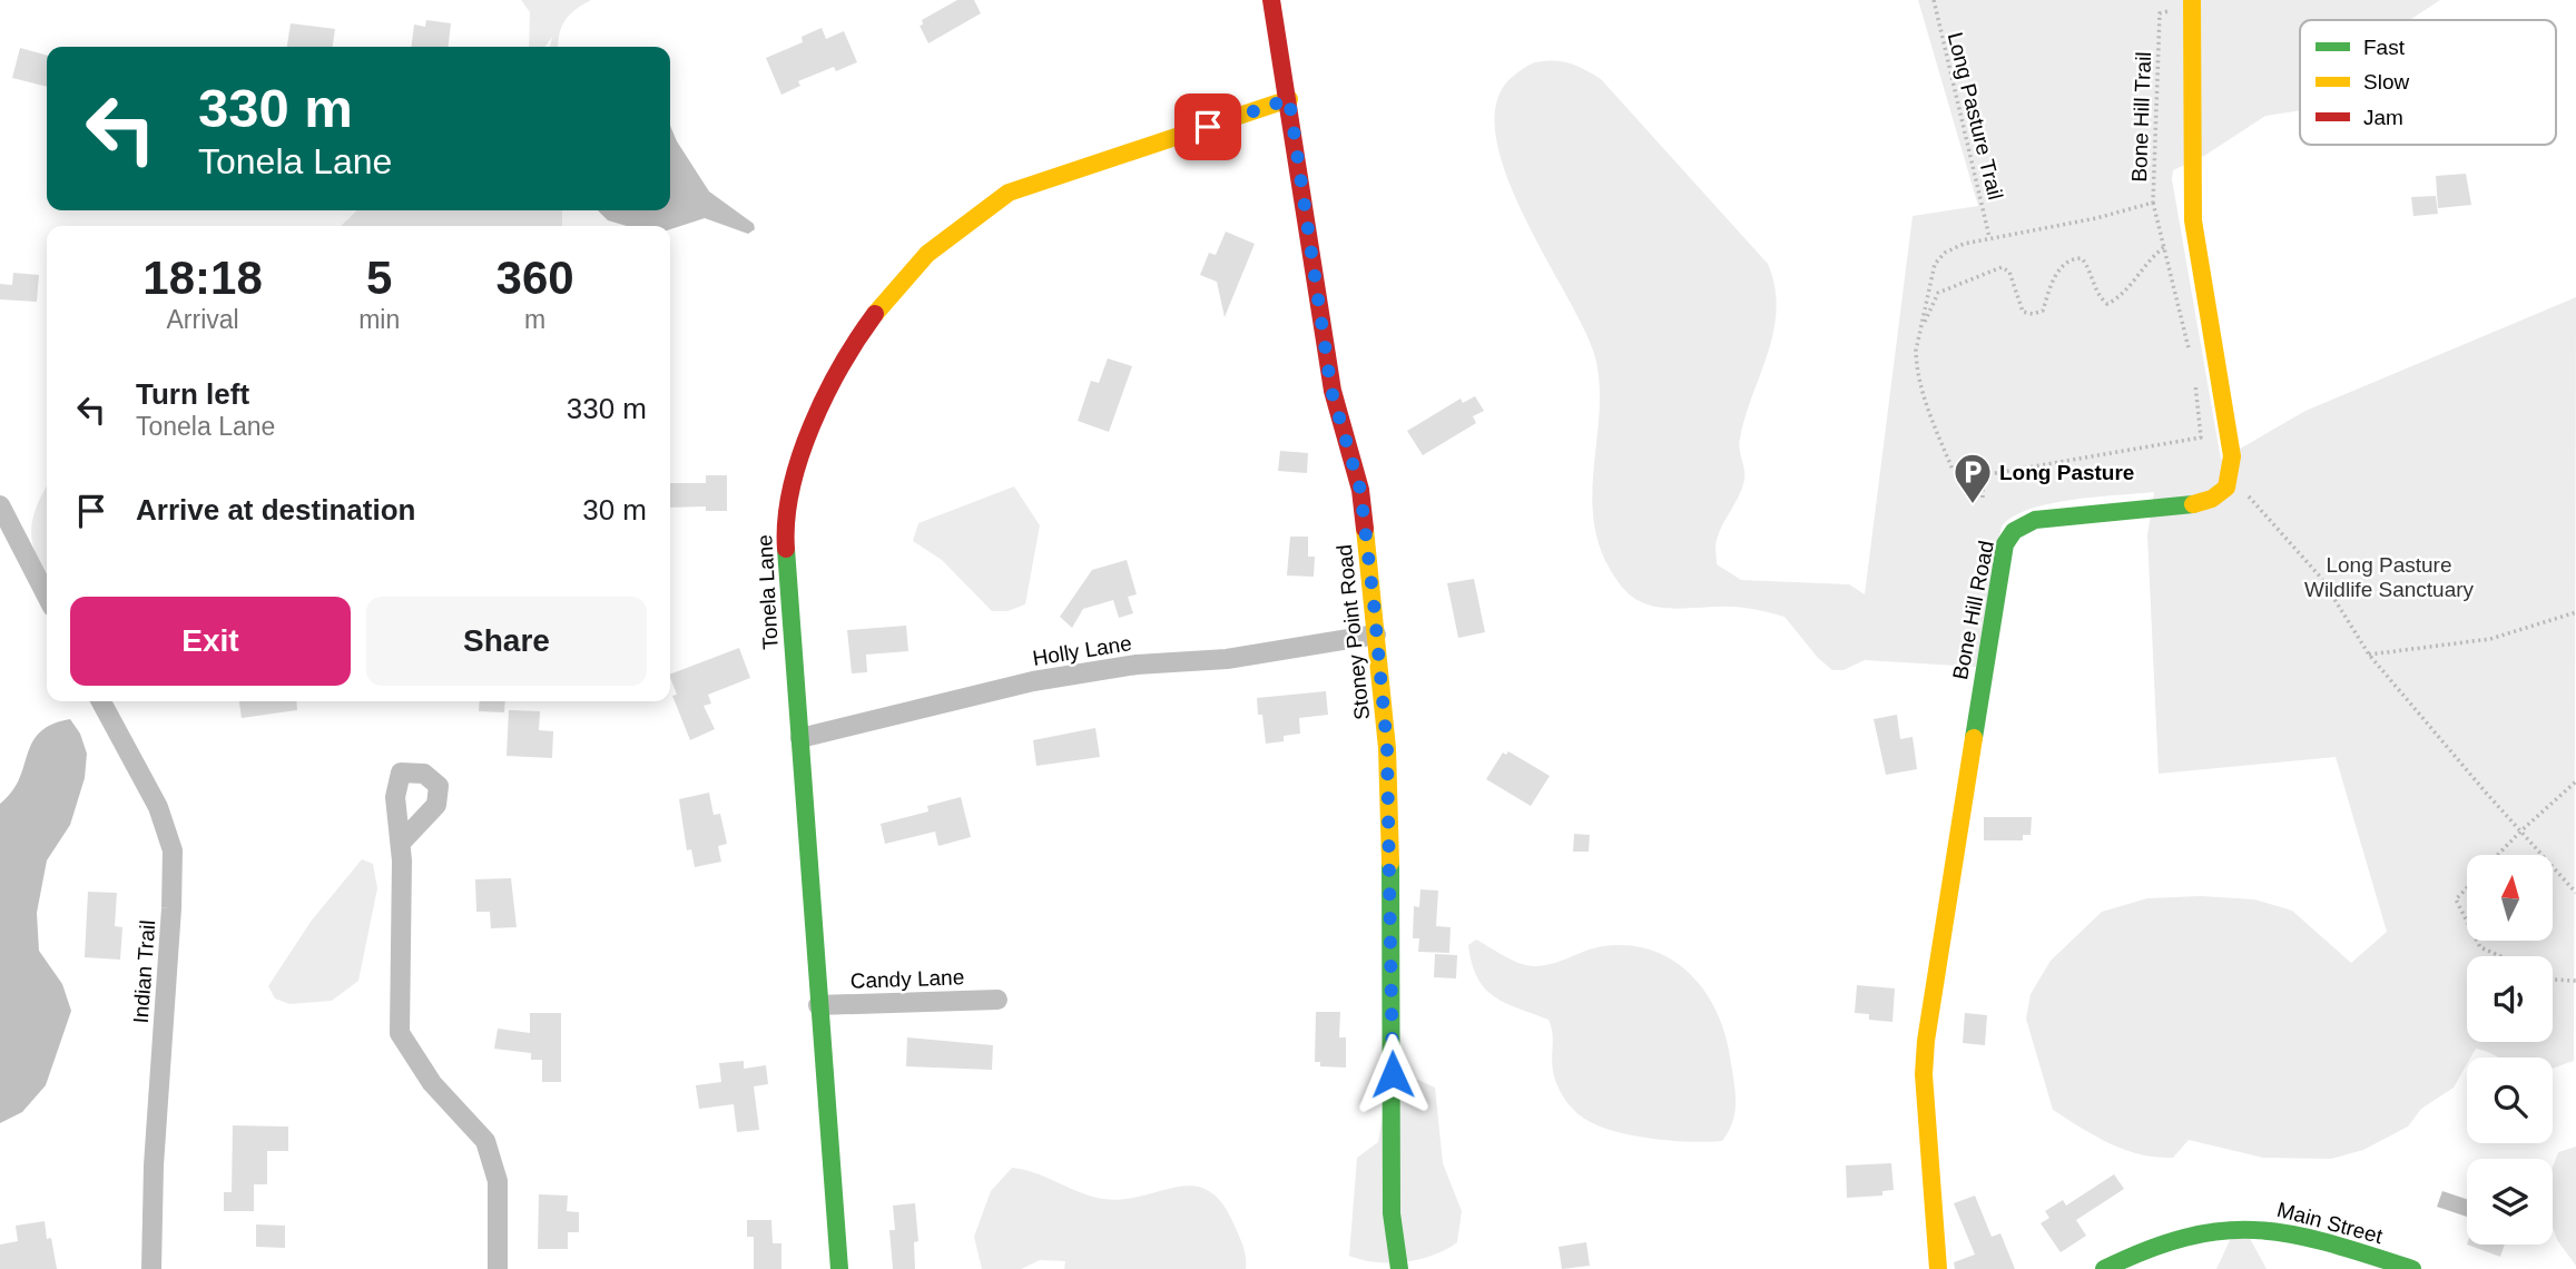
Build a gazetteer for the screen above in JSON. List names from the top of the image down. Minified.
{"streets":{"street":["Tonela Lane","Bone Hill Road","Stoney Point Road","Holly Lane","Indian Trail","Candy Lane","Main Street"],"path":["Long Pasture Trail","Bone Hill Trail"]},"crossings":[["Long Pasture Trail","Bone Hill Trail"],["Tonela Lane","Stoney Point Road"],["Tonela Lane","Holly Lane"],["Tonela Lane","Candy Lane"],["Stoney Point Road","Holly Lane"]],"parks":["Long Pasture Wildlife Sanctuary"],"places":{"parking":["Long Pasture"]},"legend":["Fast","Slow","Jam"],"north":"top","page":{"turn":["330 m","Tonela Lane"],"eta":["18:18","Arrival","5","min","360","m"],"list":[{"name":"Turn left","note":"Tonela Lane","value":"330 m"},{"name":"Arrive at destination","value":"30 m"}],"buttons":["Exit","Share"]}}
